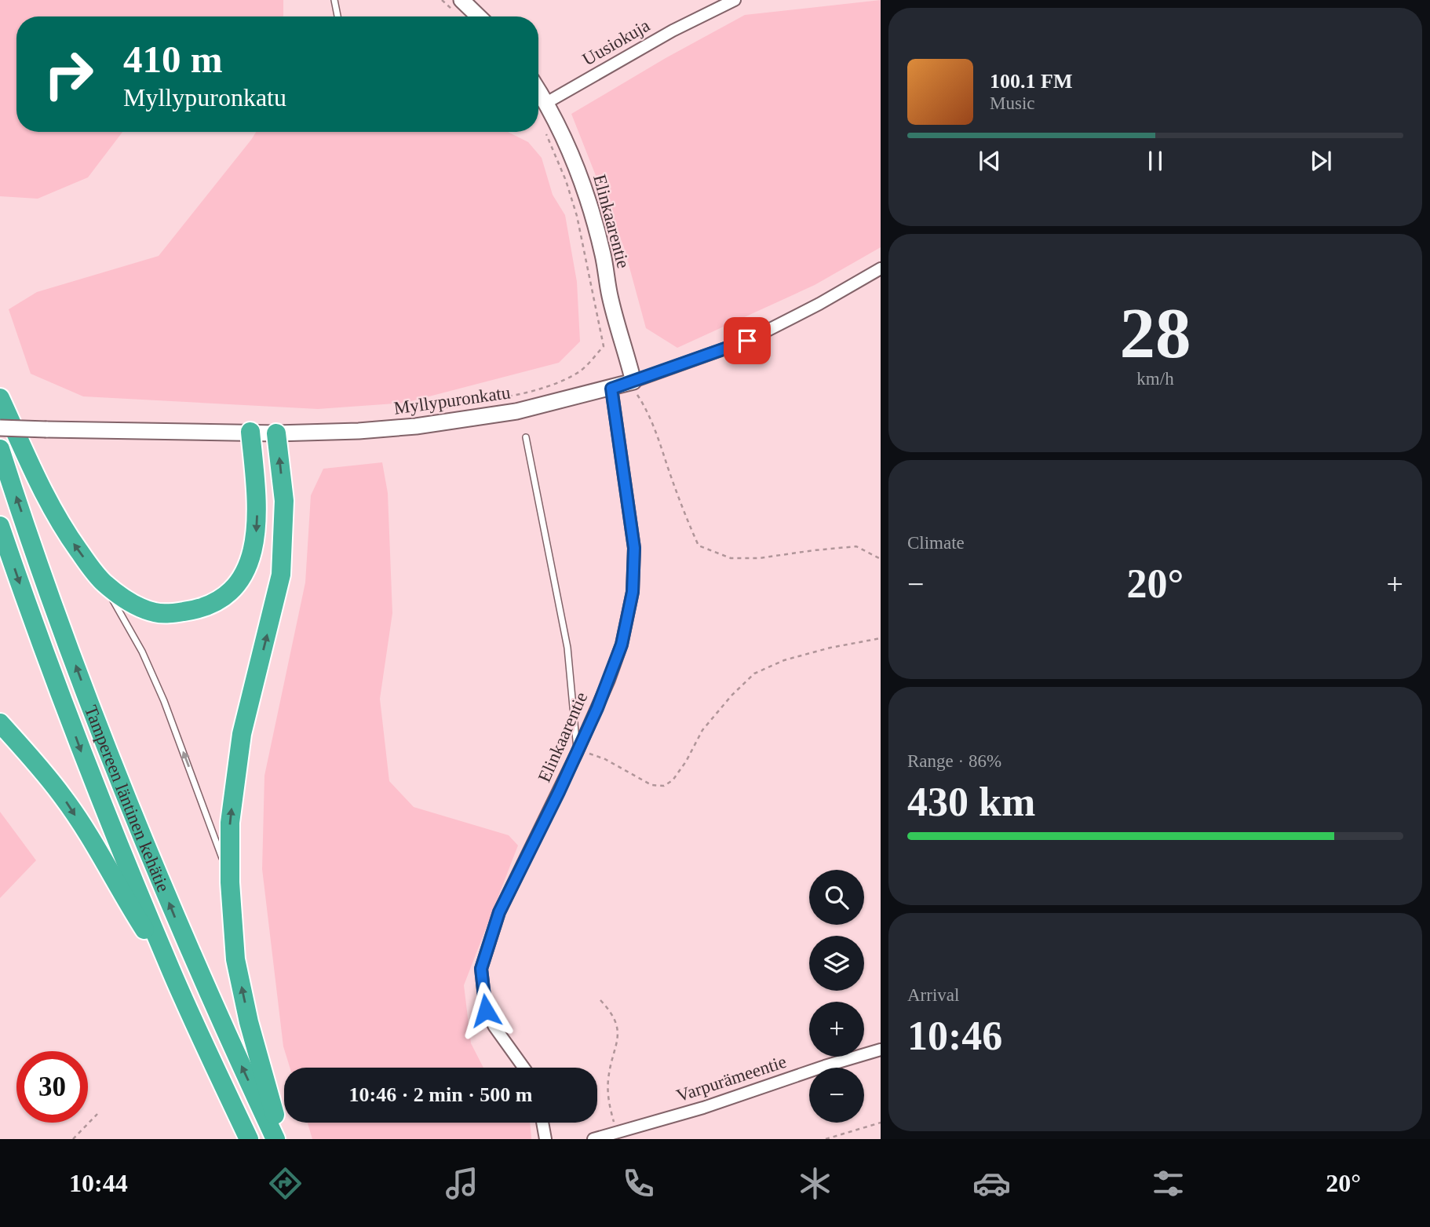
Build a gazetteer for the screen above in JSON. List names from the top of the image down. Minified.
{"streets":{"highway":["Tampereen läntinen kehätie"],"street":["Uusiokuja","Elinkaarentie","Myllypuronkatu","Varpurämeentie"]},"crossings":[["Uusiokuja","Elinkaarentie"],["Elinkaarentie","Myllypuronkatu"]],"page":{"turn":["410 m","Myllypuronkatu"],"song":["100.1 FM","Music"],"tile":[["28","km/h"],"Climate",["Range · 86%","430 km"],["Arrival","10:46"]],"heat":["−","20°","+"],"map_buttons":["+","−"],"limit":"30","trip":"10:46 · 2 min · 500 m","tabs":["10:44","20°"]}}
